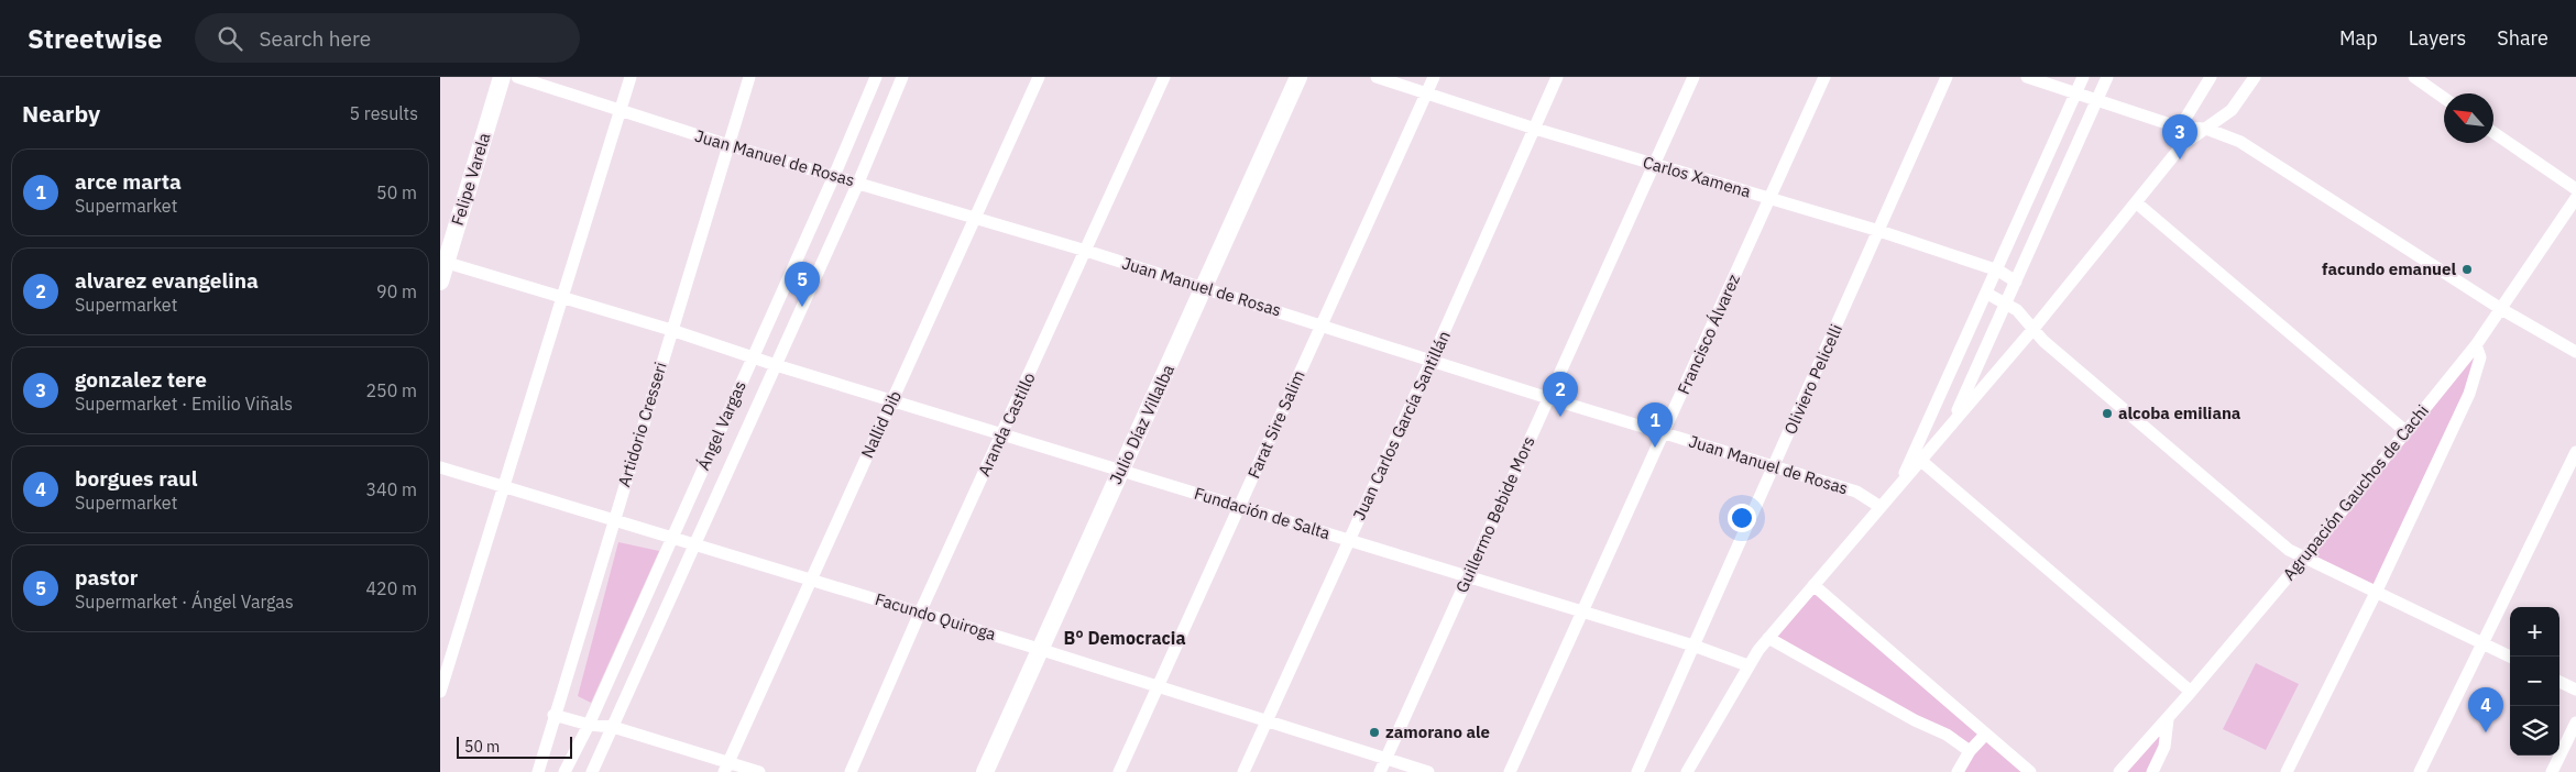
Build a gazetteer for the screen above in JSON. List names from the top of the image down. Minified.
{"streets":{"street":["Juan Manuel de Rosas","Carlos Xamena","Felipe Varela","Francisco Álvarez","Oliviero Pelicelli","Artidorio Cresseri","Nallid Dib","Aranda Castillo","Julio Díaz Villalba","Farat Sire Salim","Ángel Vargas","Juan Carlos García Santillán","Agrupación Gauchos de Cachi","Fundación de Salta","Guillermo Bebide Mors","Facundo Quiroga"]},"crossings":[["Juan Manuel de Rosas","Francisco Álvarez"],["Juan Manuel de Rosas","Oliviero Pelicelli"],["Juan Manuel de Rosas","Artidorio Cresseri"],["Juan Manuel de Rosas","Nallid Dib"],["Juan Manuel de Rosas","Aranda Castillo"],["Juan Manuel de Rosas","Julio Díaz Villalba"],["Juan Manuel de Rosas","Farat Sire Salim"],["Juan Manuel de Rosas","Ángel Vargas"],["Juan Manuel de Rosas","Juan Carlos García Santillán"],["Juan Manuel de Rosas","Guillermo Bebide Mors"],["Carlos Xamena","Francisco Álvarez"],["Carlos Xamena","Oliviero Pelicelli"],["Carlos Xamena","Farat Sire Salim"],["Carlos Xamena","Juan Carlos García Santillán"],["Carlos Xamena","Guillermo Bebide Mors"],["Felipe Varela","Fundación de Salta"],["Francisco Álvarez","Fundación de Salta"],["Oliviero Pelicelli","Fundación de Salta"],["Artidorio Cresseri","Fundación de Salta"],["Artidorio Cresseri","Facundo Quiroga"],["Nallid Dib","Fundación de Salta"],["Nallid Dib","Facundo Quiroga"],["Aranda Castillo","Fundación de Salta"],["Aranda Castillo","Facundo Quiroga"],["Julio Díaz Villalba","Fundación de Salta"],["Julio Díaz Villalba","Facundo Quiroga"],["Farat Sire Salim","Fundación de Salta"],["Farat Sire Salim","Facundo Quiroga"],["Ángel Vargas","Fundación de Salta"],["Ángel Vargas","Facundo Quiroga"],["Juan Carlos García Santillán","Fundación de Salta"],["Juan Carlos García Santillán","Facundo Quiroga"],["Fundación de Salta","Guillermo Bebide Mors"],["Guillermo Bebide Mors","Facundo Quiroga"]],"districts":["B° Democracia"],"places":["facundo emanuel","alcoba emiliana","zamorano ale"],"scale_bar":"50 m","north":"top left","page":{"header":"Streetwise","search":"Search here","nav":["Map","Layers","Share"],"heading":["Nearby","5 results"],"pins":["3","5","2","1","4"],"list":[{"mark":"1","name":"arce marta","note":"Supermarket","value":"50 m"},{"mark":"2","name":"alvarez evangelina","note":"Supermarket","value":"90 m"},{"mark":"3","name":"gonzalez tere","note":"Supermarket · Emilio Viñals","value":"250 m"},{"mark":"4","name":"borgues raul","note":"Supermarket","value":"340 m"},{"mark":"5","name":"pastor","note":"Supermarket · Ángel Vargas","value":"420 m"}],"map_buttons":["+","−"],"scale":"50 m"}}
